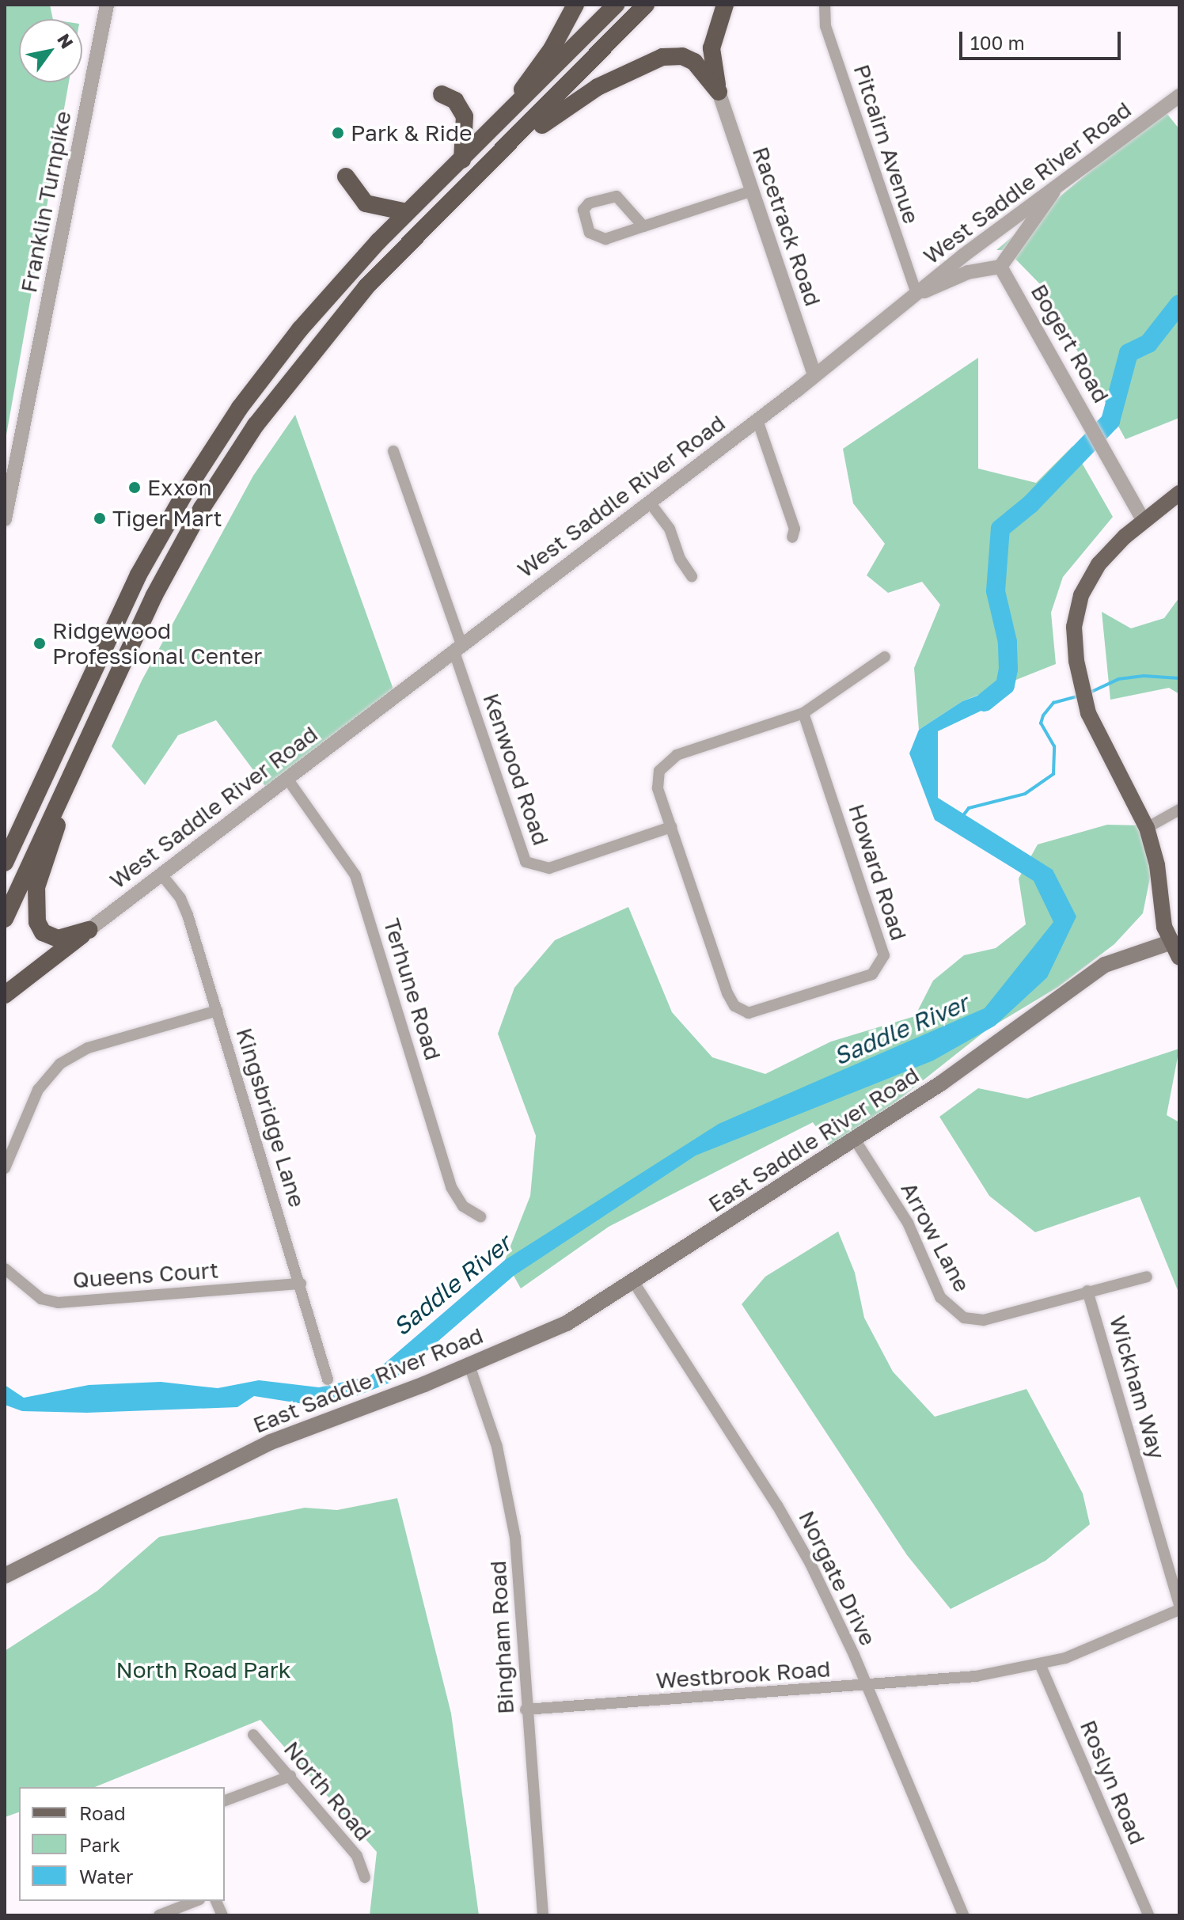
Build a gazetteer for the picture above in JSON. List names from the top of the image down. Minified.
{"streets":{"main road":["East Saddle River Road"],"street":["Pitcairn Avenue","West Saddle River Road","Franklin Turnpike","Racetrack Road","Bogert Road","Kenwood Road","Howard Road","Terhune Road","Kingsbridge Lane","Arrow Lane","Queens Court","Wickham Way","Norgate Drive","Bingham Road","Westbrook Road","Roslyn Road","North Road"]},"crossings":[["Pitcairn Avenue","West Saddle River Road"],["West Saddle River Road","Racetrack Road"],["West Saddle River Road","Kenwood Road"],["West Saddle River Road","Terhune Road"],["West Saddle River Road","Kingsbridge Lane"],["Kenwood Road","Howard Road"],["Kingsbridge Lane","Queens Court"],["East Saddle River Road","Arrow Lane"],["East Saddle River Road","Norgate Drive"],["East Saddle River Road","Bingham Road"],["Arrow Lane","Wickham Way"],["Wickham Way","Westbrook Road"],["Norgate Drive","Westbrook Road"],["Bingham Road","Westbrook Road"],["Westbrook Road","Roslyn Road"]],"water":["Saddle River"],"parks":["North Road Park"],"places":["Park & Ride","Exxon","Tiger Mart","Ridgewood Professional Center"],"legend":["Road","Park","Water"],"scale_bar":"100 m","north":"top right"}
